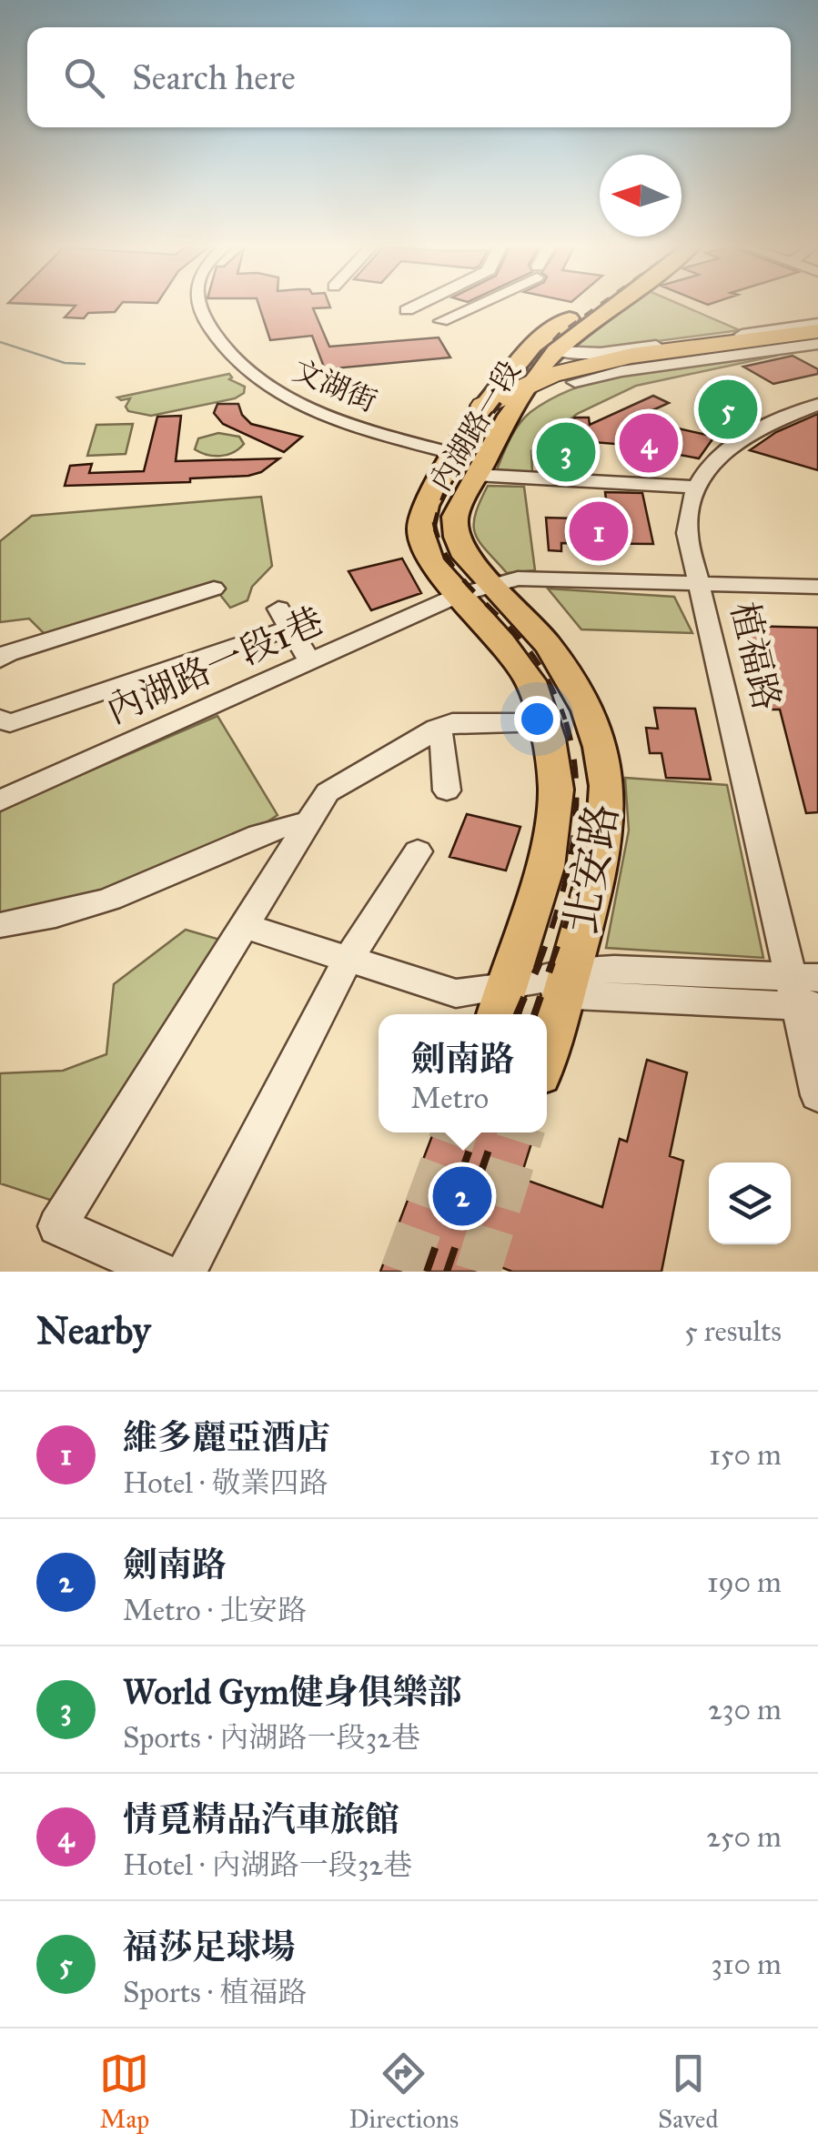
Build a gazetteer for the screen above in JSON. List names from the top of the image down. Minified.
{"streets":{"main road":["內湖路一段","北安路"],"street":["文湖街","植福路","內湖路一段1巷"]},"crossings":[["文湖街","內湖路一段"],["內湖路一段","內湖路一段1巷"],["內湖路一段","北安路"],["植福路","內湖路一段1巷"],["內湖路一段1巷","北安路"]],"north":"left","page":{"search":"Search here","pins":["5","4","3","1","2"],"popup":["劍南路","Metro"],"heading":["Nearby","5 results"],"list":[{"mark":"1","name":"維多麗亞酒店","note":"Hotel · 敬業四路","value":"150 m"},{"mark":"2","name":"劍南路","note":"Metro · 北安路","value":"190 m"},{"mark":"3","name":"World Gym健身俱樂部","note":"Sports · 內湖路一段32巷","value":"230 m"},{"mark":"4","name":"情覓精品汽車旅館","note":"Hotel · 內湖路一段32巷","value":"250 m"},{"mark":"5","name":"福莎足球場","note":"Sports · 植福路","value":"310 m"}],"nav":["Map","Directions","Saved"]}}
